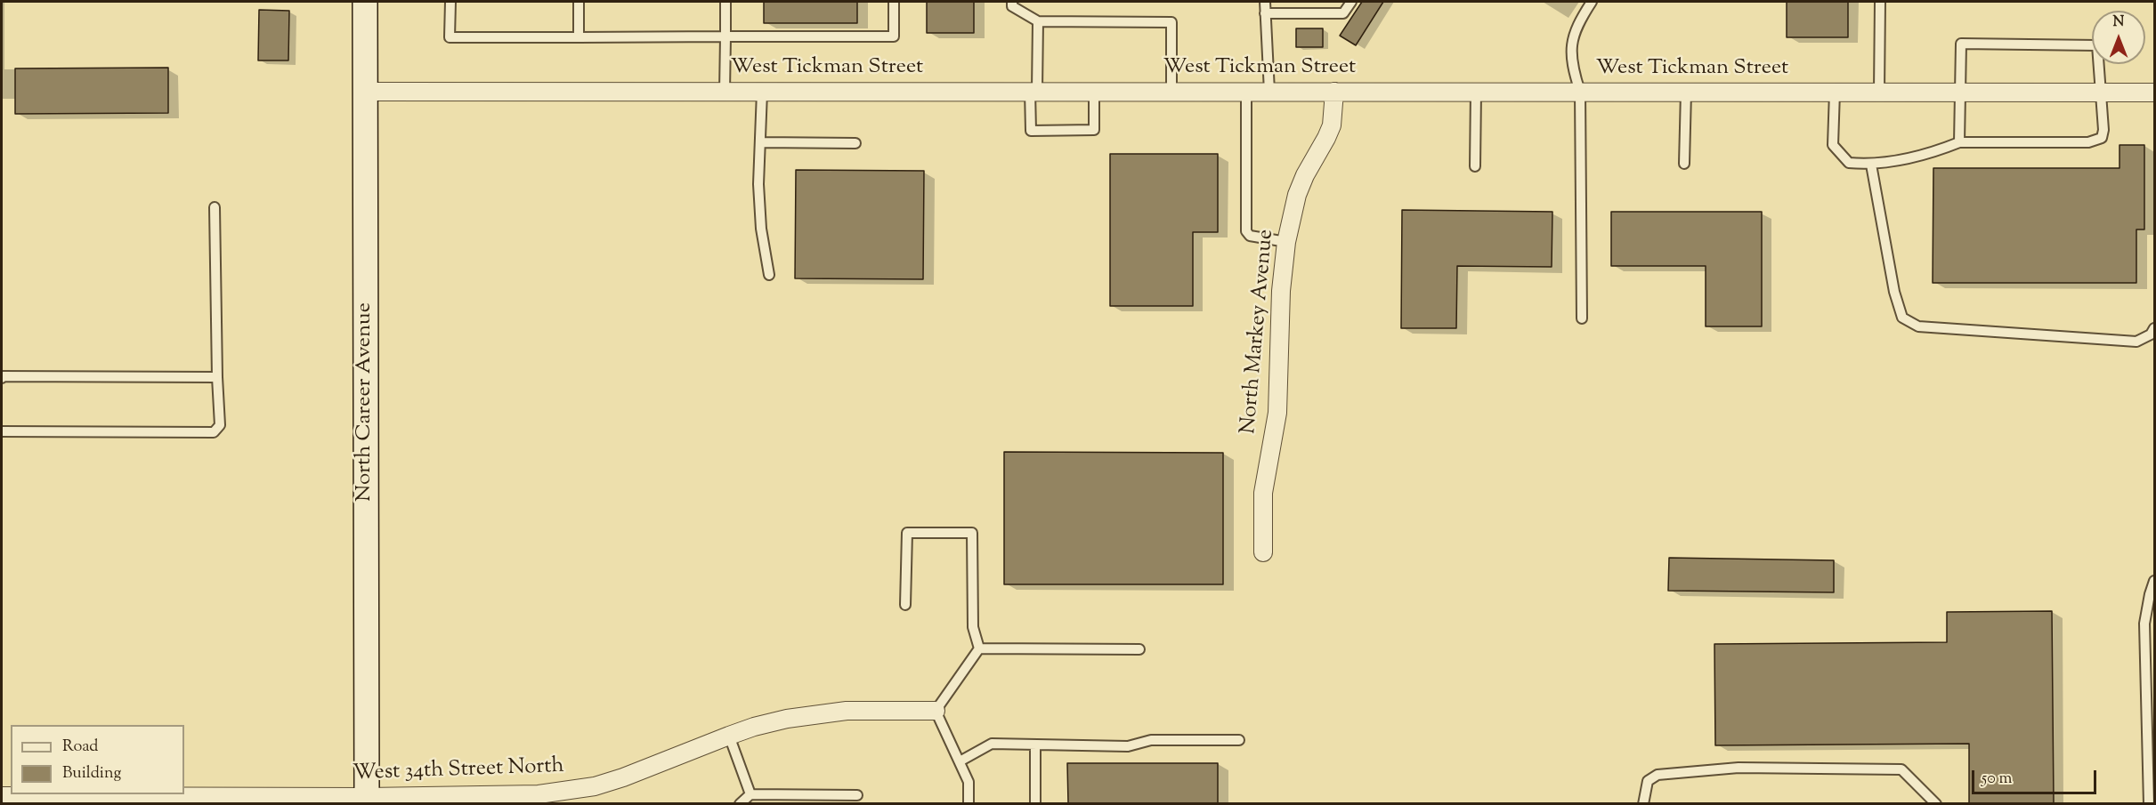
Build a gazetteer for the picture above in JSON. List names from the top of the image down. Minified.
{"streets":{"street":["West Tickman Street","North Markey Avenue","North Career Avenue","West 34th Street North"]},"crossings":[["West Tickman Street","North Markey Avenue"],["West Tickman Street","North Career Avenue"],["North Career Avenue","West 34th Street North"]],"legend":["Road","Building"],"scale_bar":"50 m","north":"top"}
